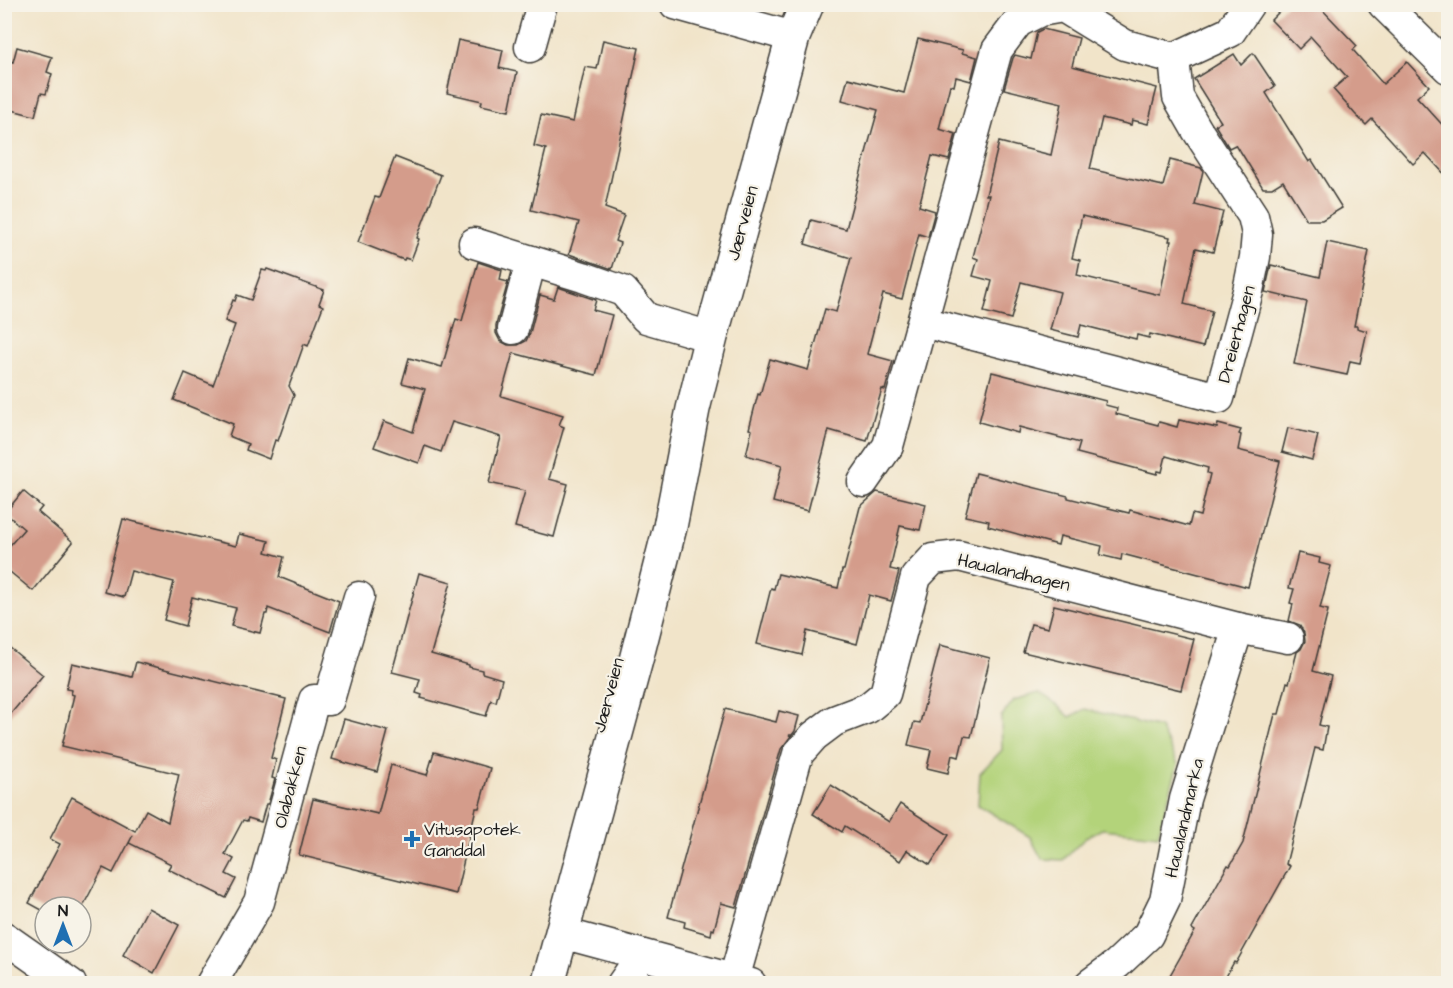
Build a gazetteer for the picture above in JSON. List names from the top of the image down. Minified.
{"streets":{"main road":["Jærveien"],"street":["Dreierhagen","Haualandhagen","Olabakken","Haualandmarka"]},"crossings":[["Haualandhagen","Haualandmarka"]],"places":{"health":["Vitusapotek Ganddal"]},"north":"top"}
